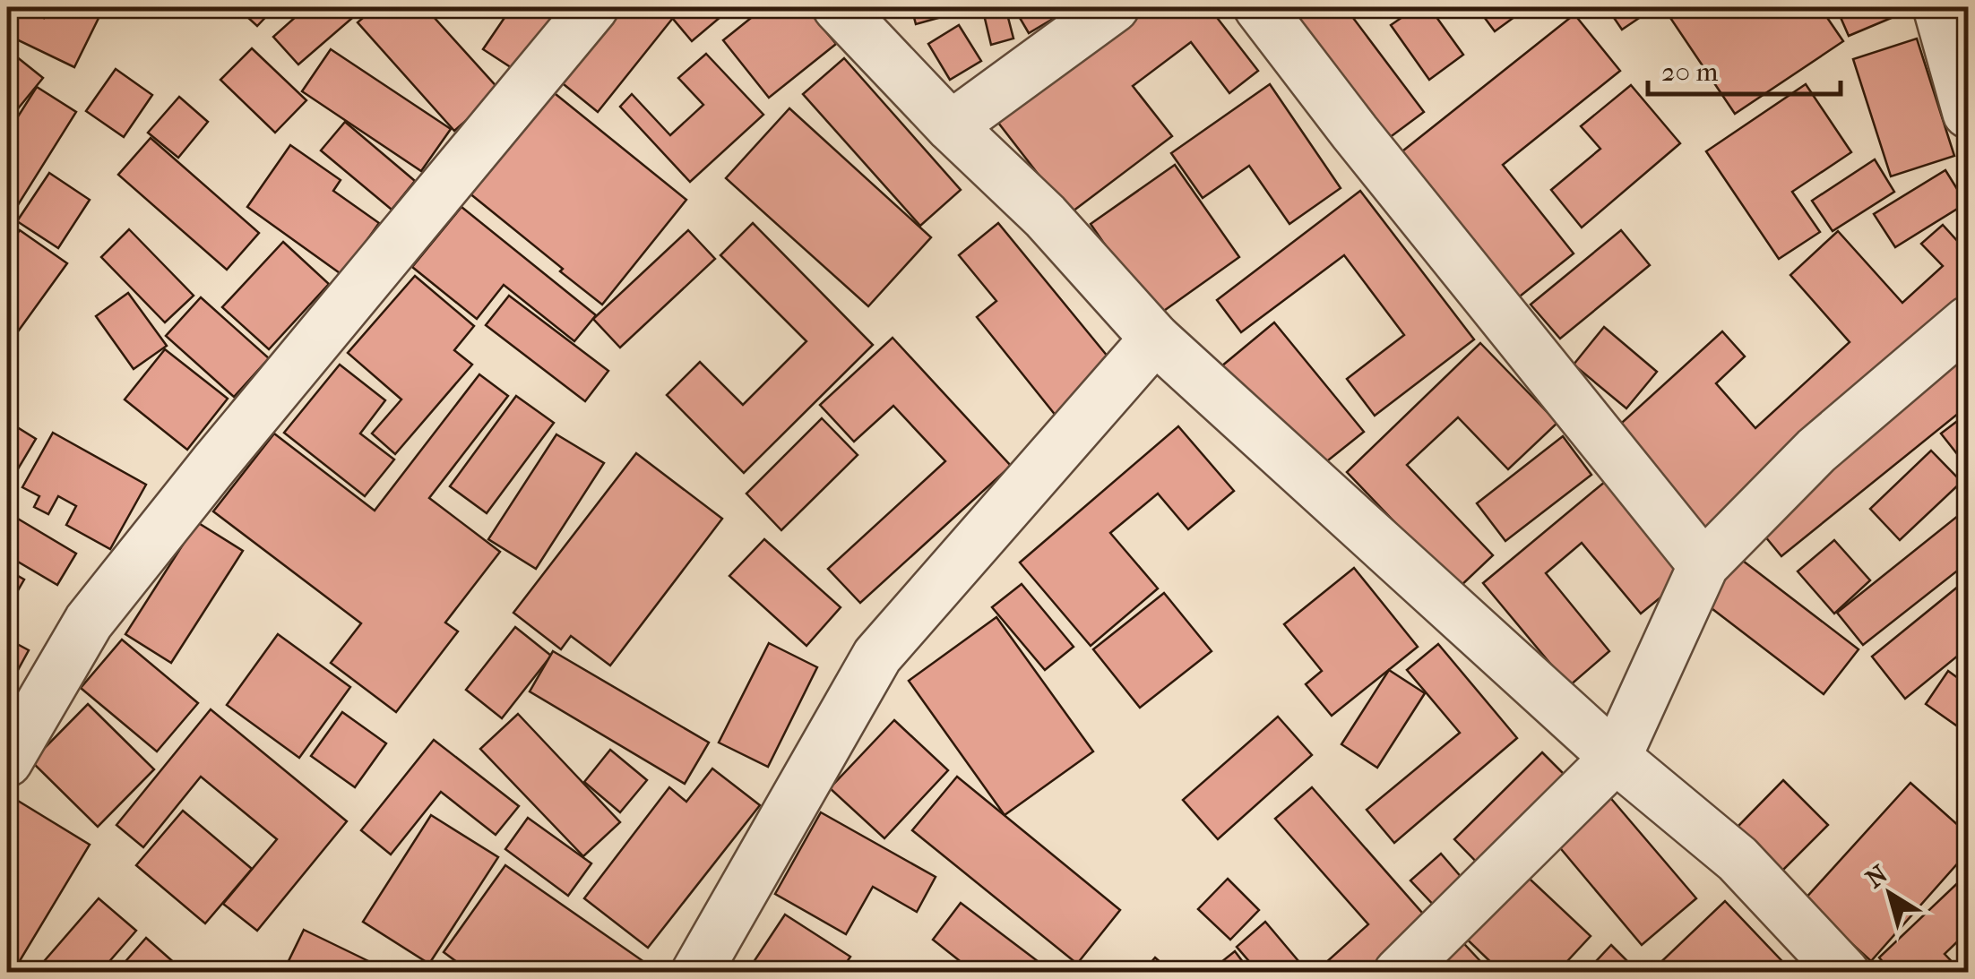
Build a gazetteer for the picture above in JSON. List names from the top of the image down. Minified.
{"scale_bar":"20 m","north":"top left"}
